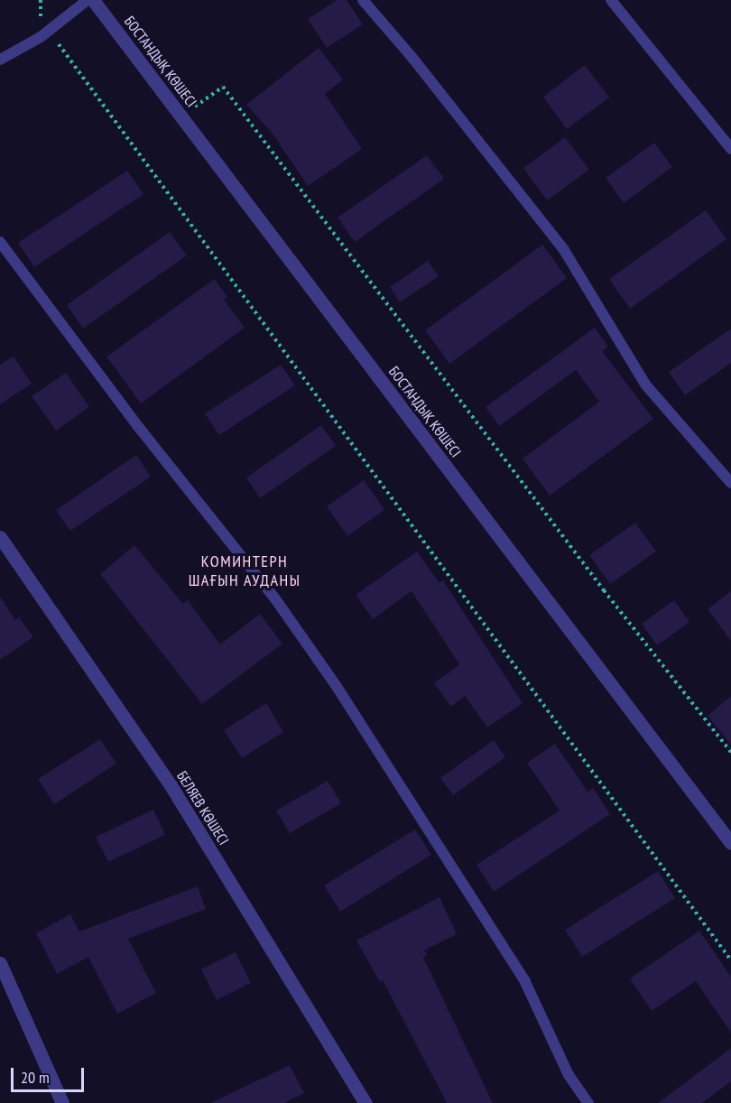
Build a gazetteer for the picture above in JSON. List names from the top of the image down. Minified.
{"streets":{"street":["БОСТАНДЫҚ КӨШЕСІ","БЕЛЯЕВ КӨШЕСІ"]},"districts":["КОМИНТЕРН ШАҒЫН АУДАНЫ"],"scale_bar":"20 m"}
